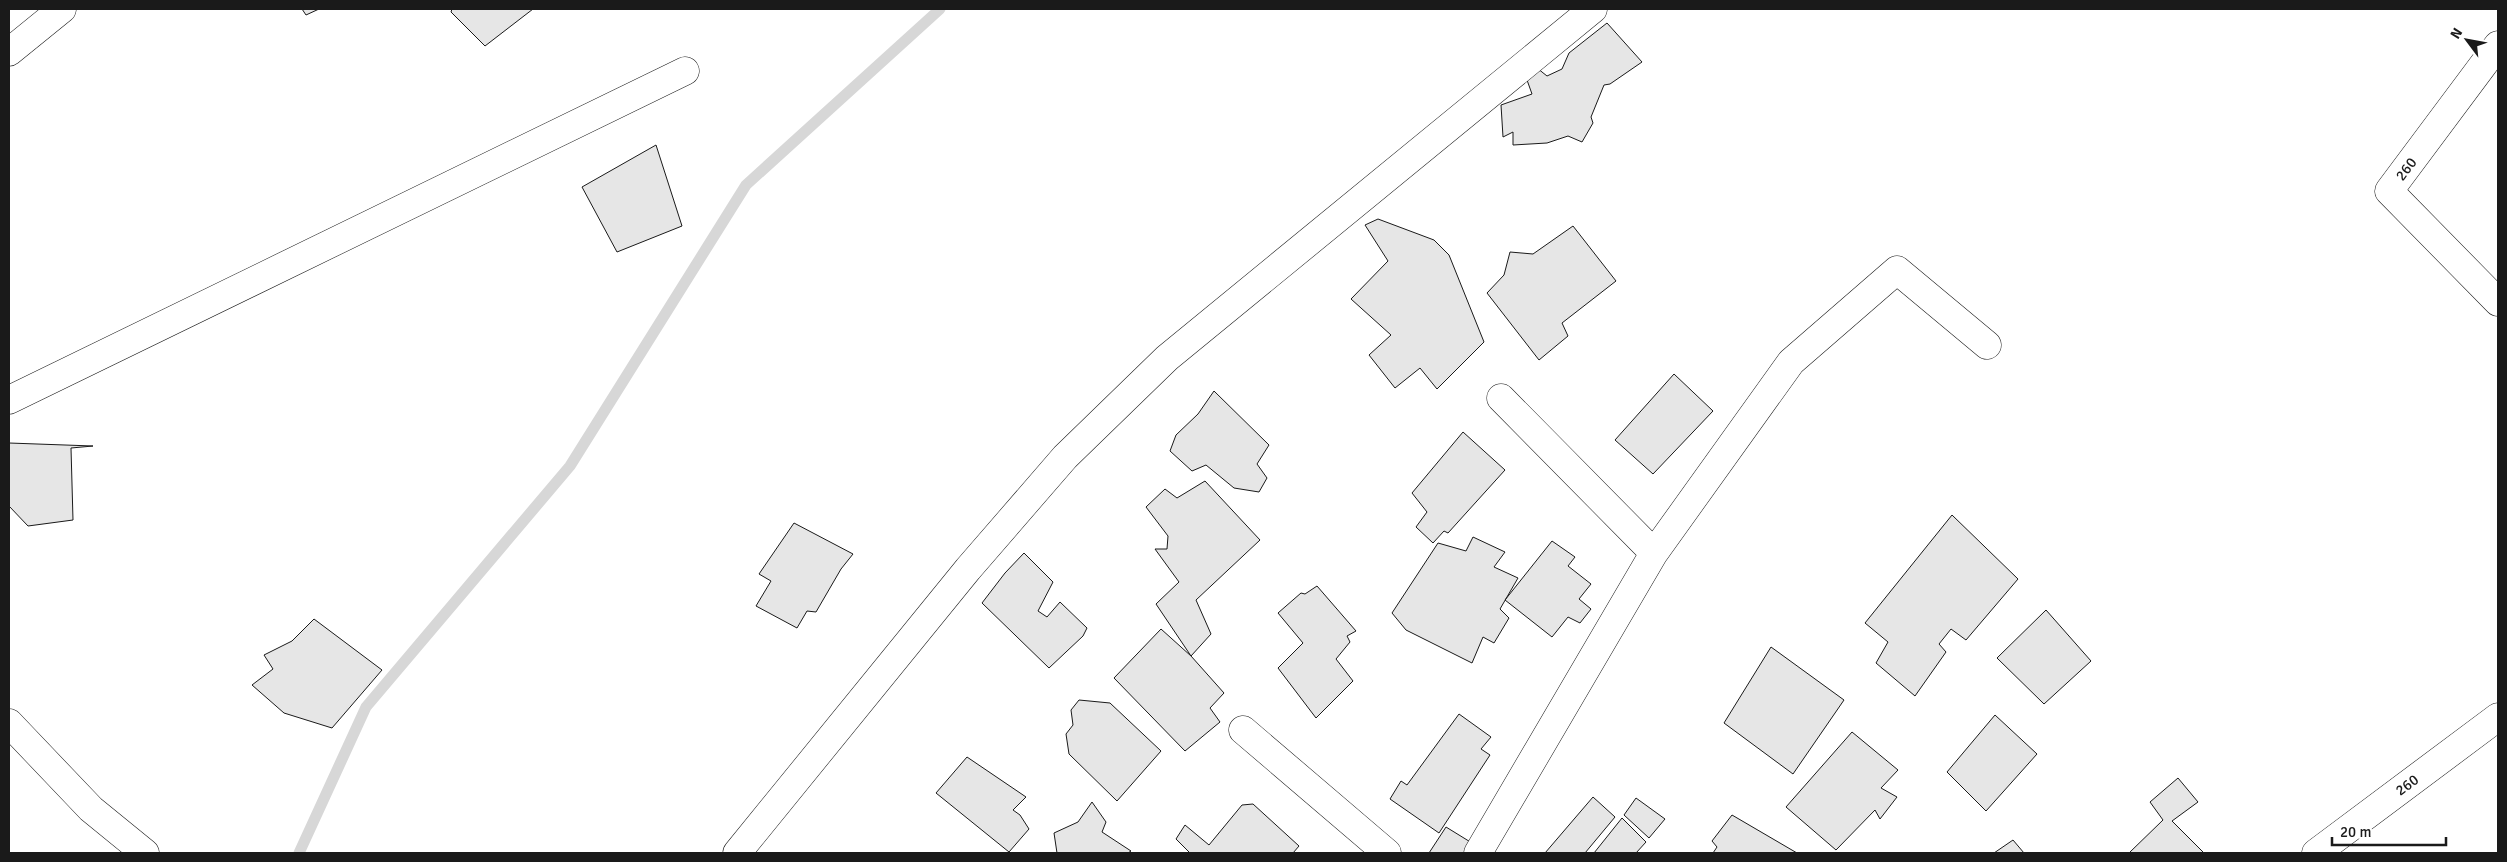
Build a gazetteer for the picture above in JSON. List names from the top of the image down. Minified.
{"streets":{"street":["260"]},"scale_bar":"20 m","north":"top left"}
